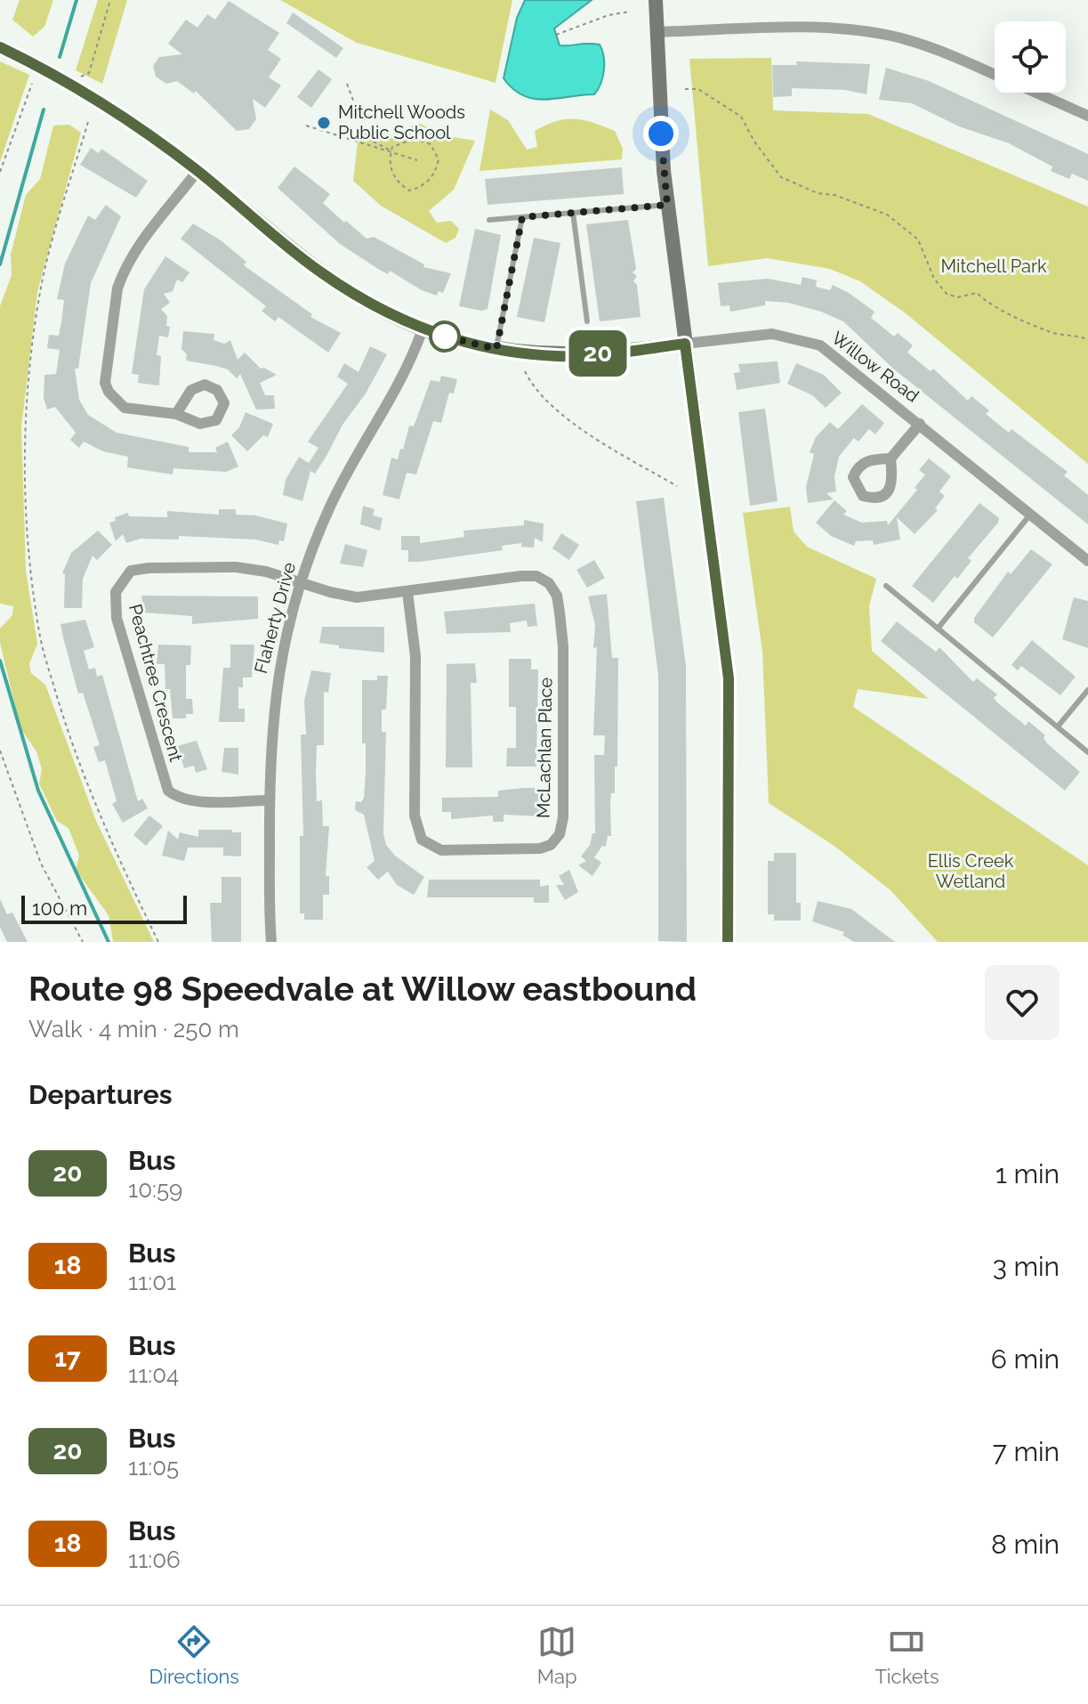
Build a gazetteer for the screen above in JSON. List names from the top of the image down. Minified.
{"streets":{"main road":["Willow Road"],"street":["Flaherty Drive","Peachtree Crescent","McLachlan Place"]},"crossings":[["Willow Road","Flaherty Drive"],["Flaherty Drive","Peachtree Crescent"],["Flaherty Drive","McLachlan Place"],["Peachtree Crescent","McLachlan Place"]],"parks":["Mitchell Park","Ellis Creek Wetland"],"places":["Mitchell Woods Public School"],"lines":["bus line 20"],"scale_bar":"100 m","page":{"on_map":"20","scale":"100 m","heading":[["Route 98 Speedvale at Willow eastbound","Walk · 4 min · 250 m"],"Departures"],"list":[{"mark":"20","name":"Bus","note":"10:59","value":"1 min"},{"mark":"18","name":"Bus","note":"11:01","value":"3 min"},{"mark":"17","name":"Bus","note":"11:04","value":"6 min"},{"mark":"20","name":"Bus","note":"11:05","value":"7 min"},{"mark":"18","name":"Bus","note":"11:06","value":"8 min"}],"tabs":["Directions","Map","Tickets"]}}
